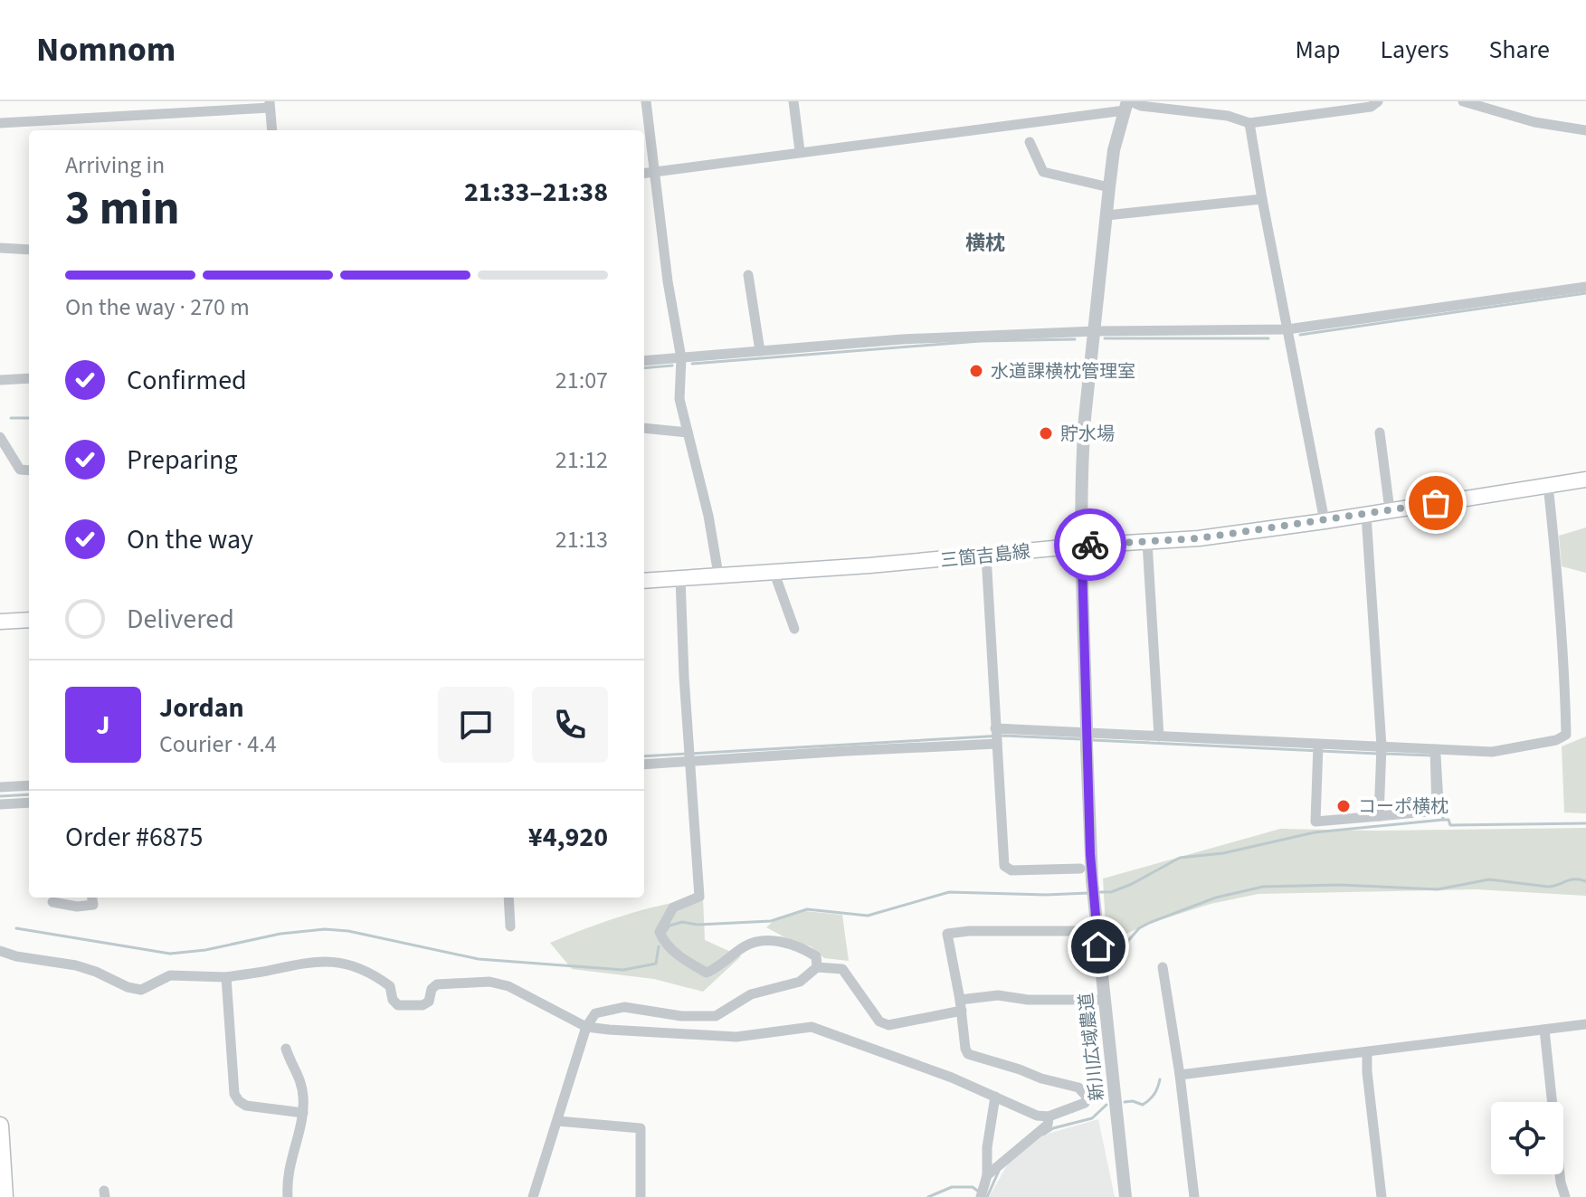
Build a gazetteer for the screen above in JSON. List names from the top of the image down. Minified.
{"streets":{"main road":["三箇吉島線"],"street":["新川広域農道"]},"crossings":[["三箇吉島線","新川広域農道"]],"districts":["横枕"],"places":["水道課横枕管理室","貯水場","コーポ横枕"],"page":{"header":"Nomnom","nav":["Map","Layers","Share"],"heading":["3 min","Arriving in","21:33–21:38"],"panel":["Jordan","Courier · 4.4","Order #6875","¥4,920"],"bar":"On the way · 270 m","list":[["Confirmed","21:07"],["Preparing","21:12"],["On the way","21:13"],"Delivered"],"round":"J"}}
